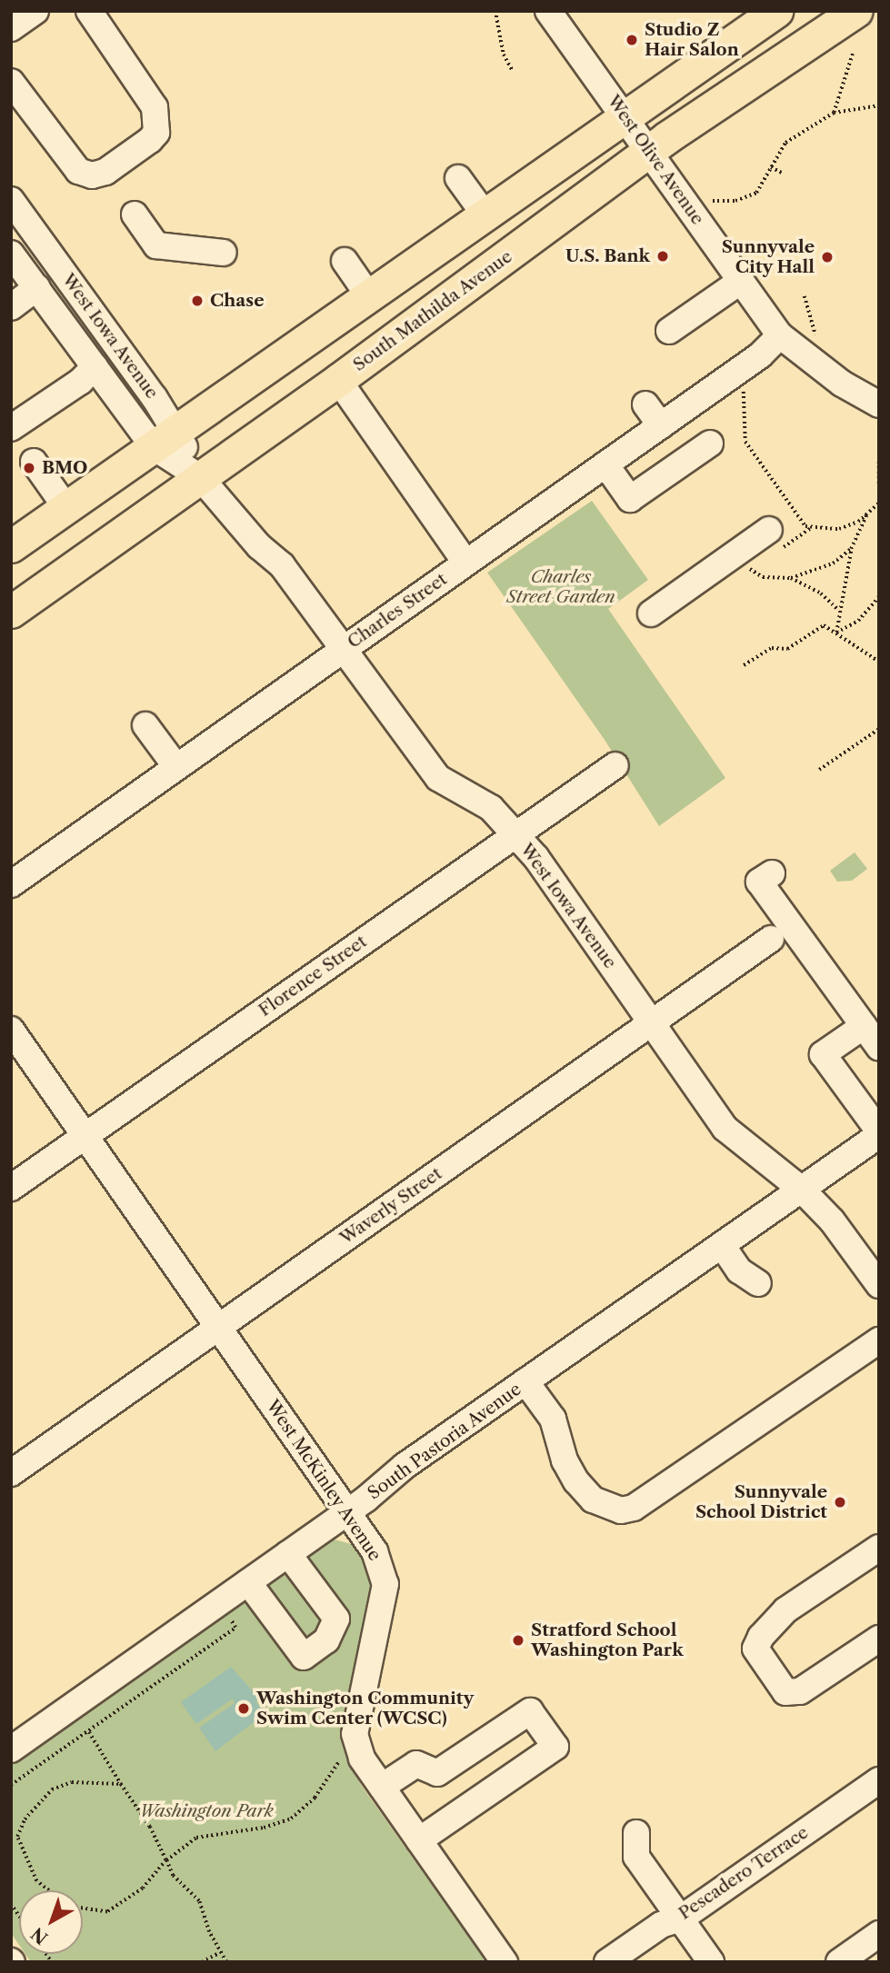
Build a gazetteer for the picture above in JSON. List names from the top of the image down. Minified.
{"streets":{"main road":["South Mathilda Avenue"],"street":["West Olive Avenue","West Iowa Avenue","Charles Street","Florence Street","Waverly Street","South Pastoria Avenue","West McKinley Avenue","Pescadero Terrace"]},"crossings":[["West Olive Avenue","South Mathilda Avenue"],["West Olive Avenue","Charles Street"],["South Mathilda Avenue","West Iowa Avenue"],["West Iowa Avenue","Charles Street"],["West Iowa Avenue","Florence Street"],["West Iowa Avenue","Waverly Street"],["West Iowa Avenue","South Pastoria Avenue"],["Florence Street","West McKinley Avenue"],["Waverly Street","West McKinley Avenue"],["South Pastoria Avenue","West McKinley Avenue"]],"parks":["Charles Street Garden","Washington Park"],"places":["Studio Z Hair Salon","U.S. Bank","Sunnyvale City Hall","Chase","BMO","Sunnyvale School District","Stratford School Washington Park","Washington Community Swim Center (WCSC)"],"north":"bottom left"}
